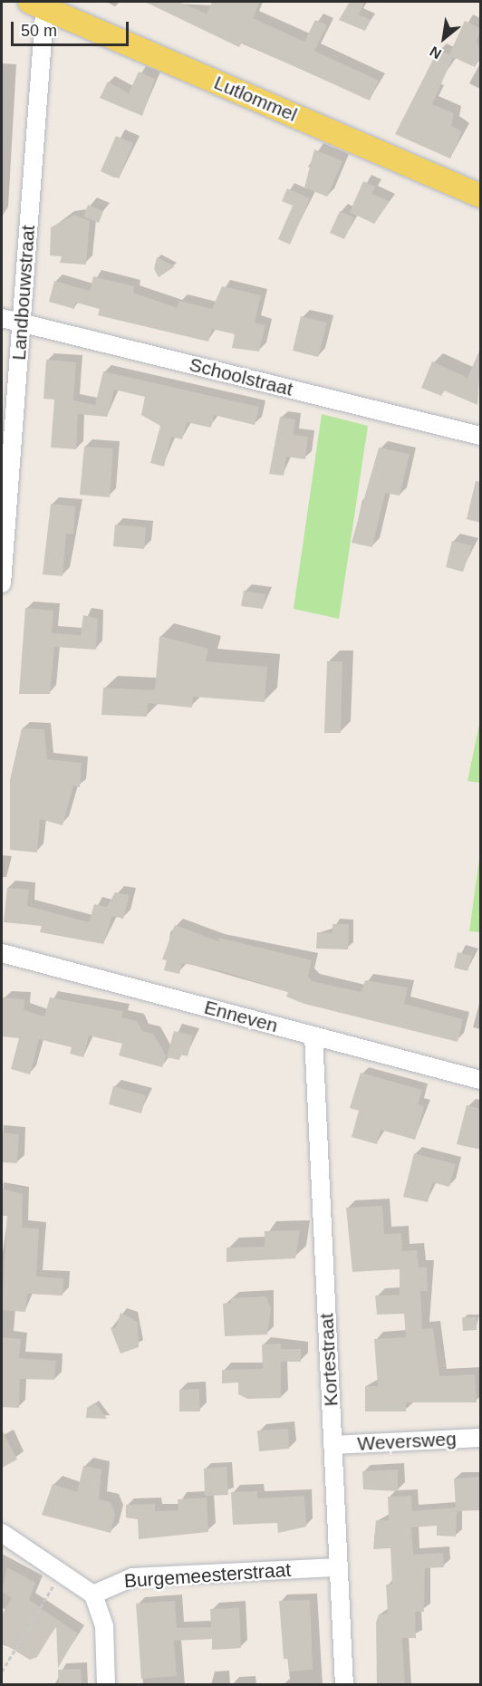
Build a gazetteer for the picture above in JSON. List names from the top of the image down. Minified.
{"streets":{"main road":["Lutlommel"],"street":["Landbouwstraat","Schoolstraat","Enneven","Kortestraat","Weversweg","Burgemeesterstraat"]},"crossings":[["Lutlommel","Landbouwstraat"],["Landbouwstraat","Schoolstraat"],["Enneven","Kortestraat"],["Kortestraat","Weversweg"],["Kortestraat","Burgemeesterstraat"]],"scale_bar":"50 m","north":"bottom left"}
